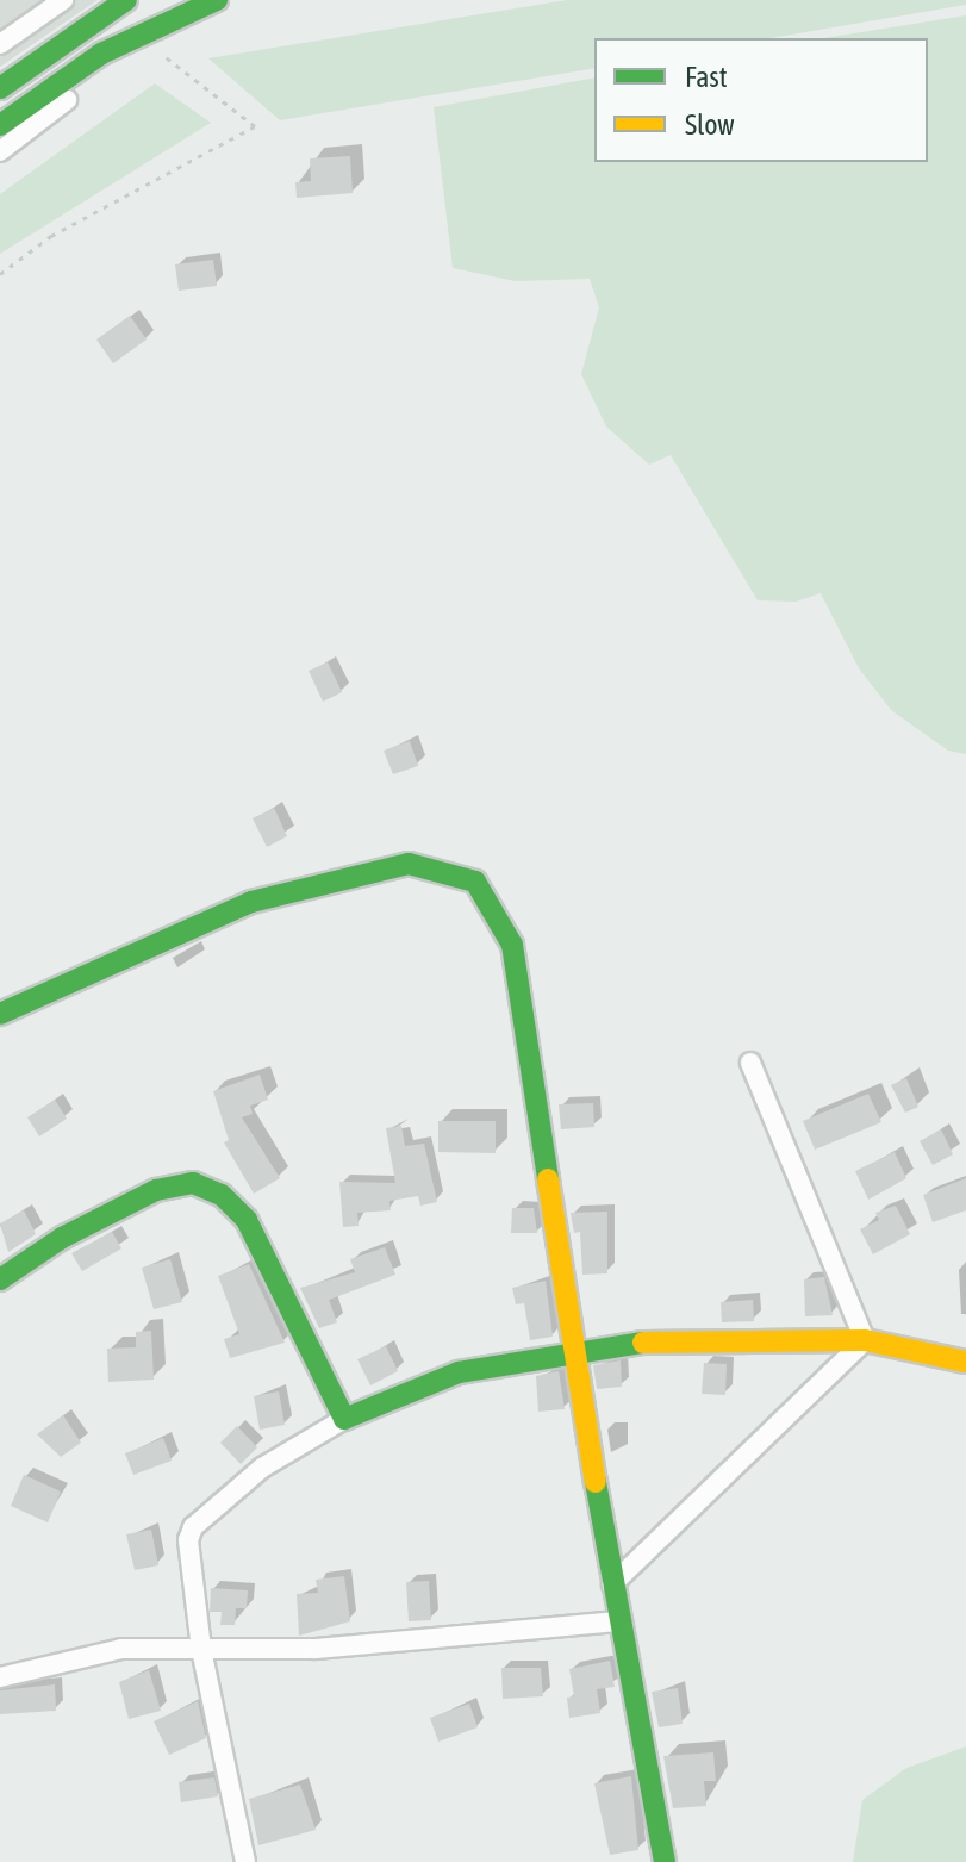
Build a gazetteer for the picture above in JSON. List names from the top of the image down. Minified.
{"legend":["Fast","Slow"]}
